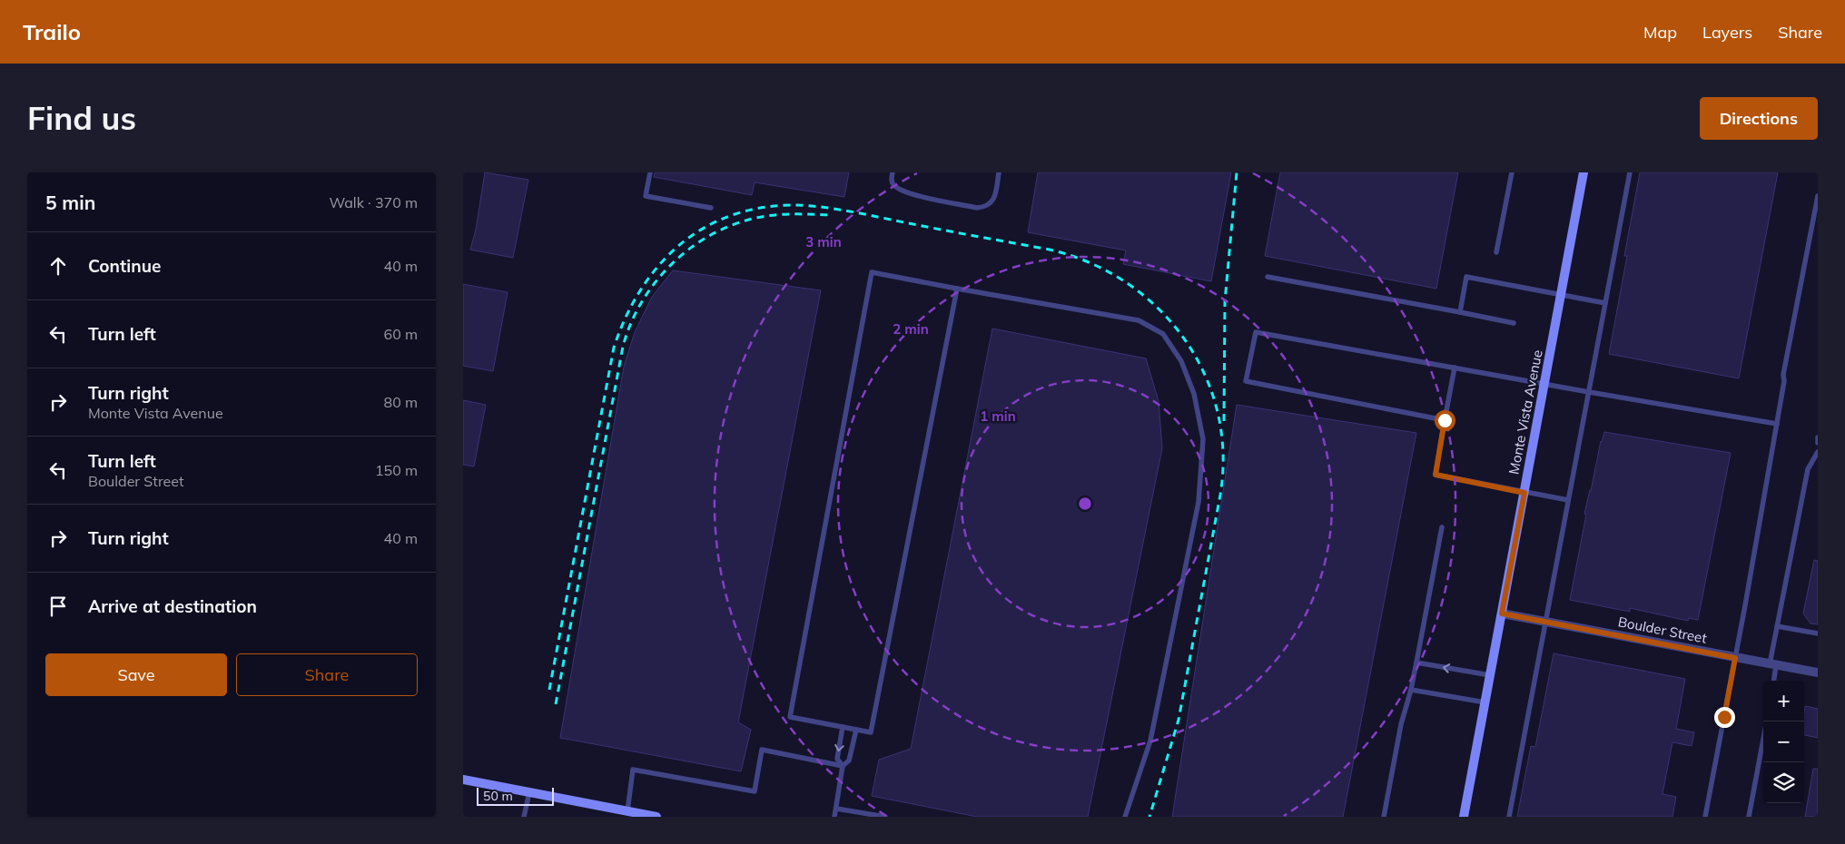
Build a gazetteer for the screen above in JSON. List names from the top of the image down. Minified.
{"streets":{"street":["Monte Vista Avenue","Boulder Street"]},"crossings":[["Monte Vista Avenue","Boulder Street"]],"scale_bar":"50 m","page":{"header":"Trailo","nav":["Map","Layers","Share"],"buttons":["Directions",["Save","Share"]],"title":"Find us","heading":["5 min","Walk · 370 m"],"list":[["Continue","40 m"],["Turn left","60 m"],["Turn right","Monte Vista Avenue","80 m"],["Turn left","Boulder Street","150 m"],["Turn right","40 m"],"Arrive at destination"],"map_buttons":["+","−"],"scale":"50 m"},"rings":["3 min","2 min","1 min"]}
